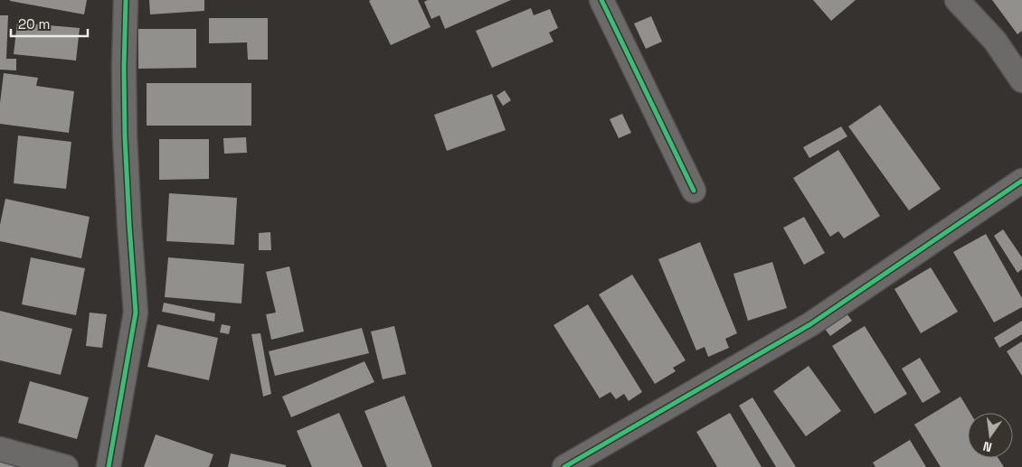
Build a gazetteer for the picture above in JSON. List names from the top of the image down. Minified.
{"scale_bar":"20 m","north":"bottom"}
